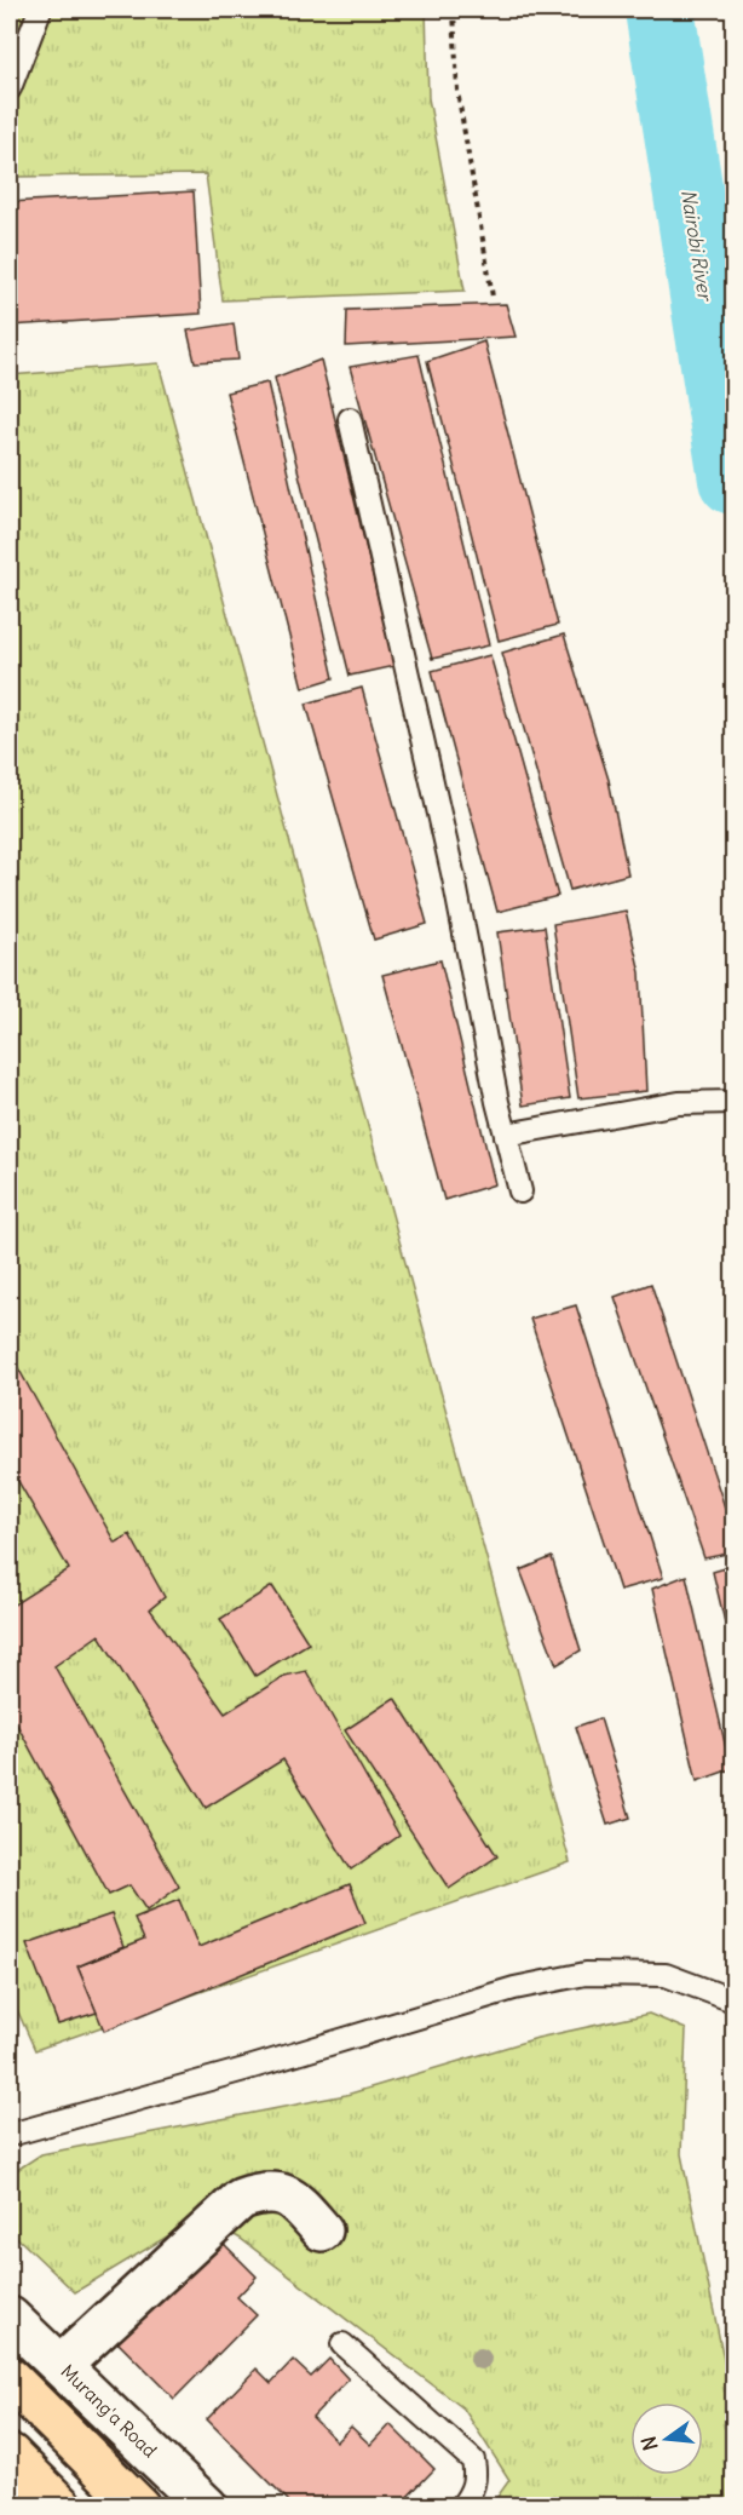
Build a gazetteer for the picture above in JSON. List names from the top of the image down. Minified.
{"streets":{"street":["Murang'a Road"]},"water":["Nairobi River"],"north":"left"}
